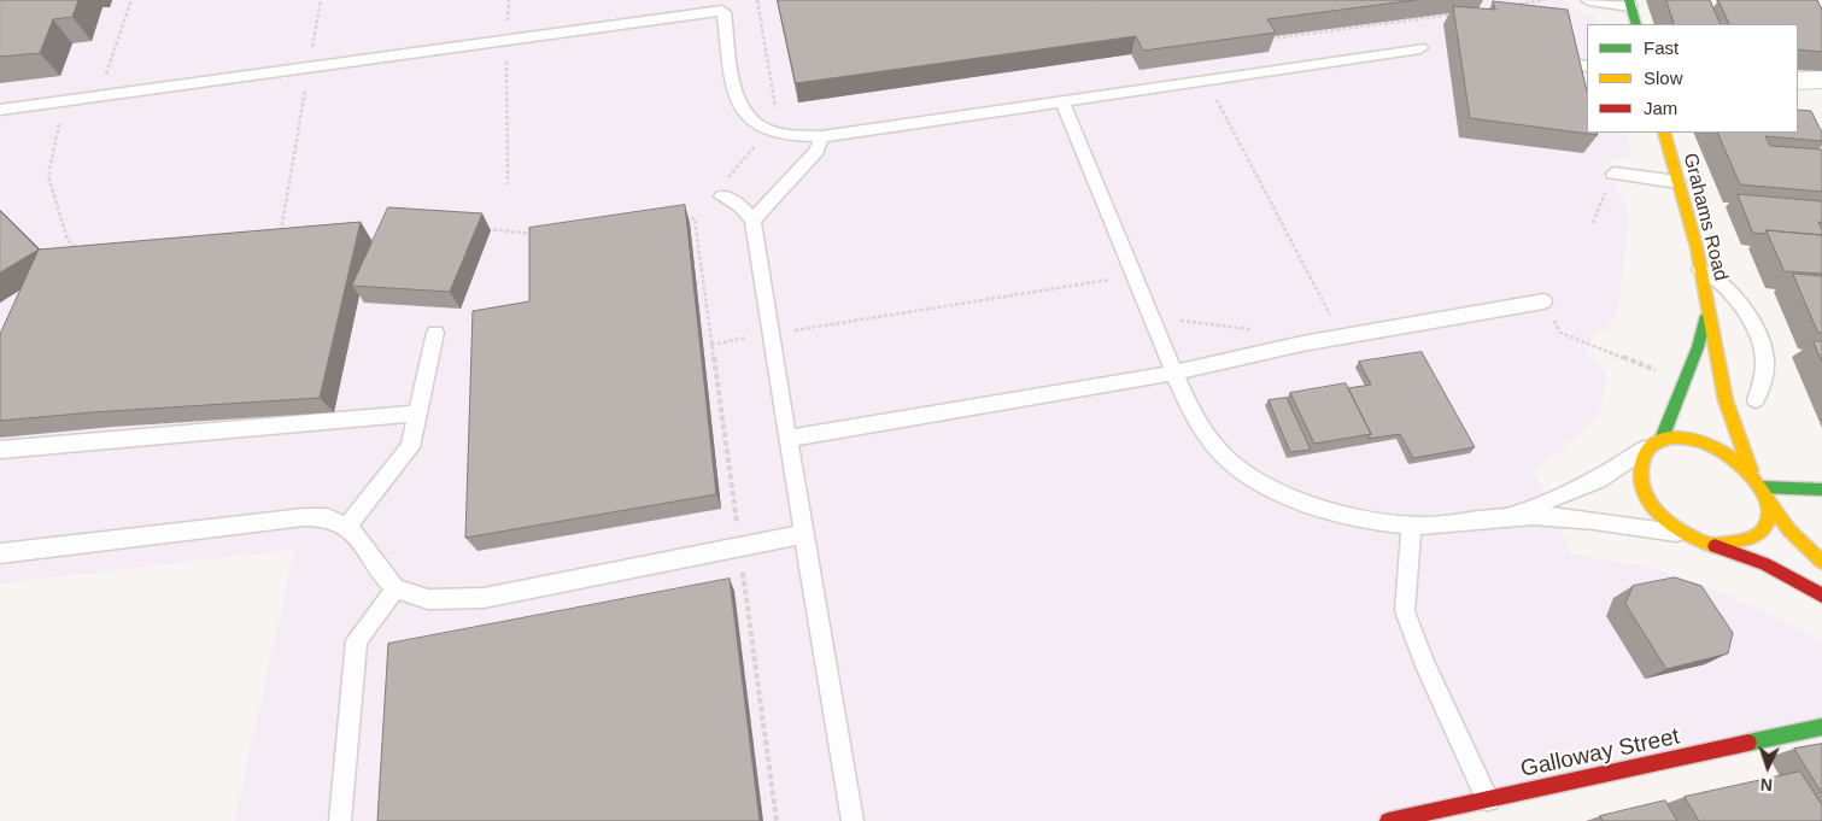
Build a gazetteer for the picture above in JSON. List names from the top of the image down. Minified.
{"streets":{"main road":["Grahams Road","Galloway Street"]},"legend":["Fast","Slow","Jam"],"north":"bottom"}
